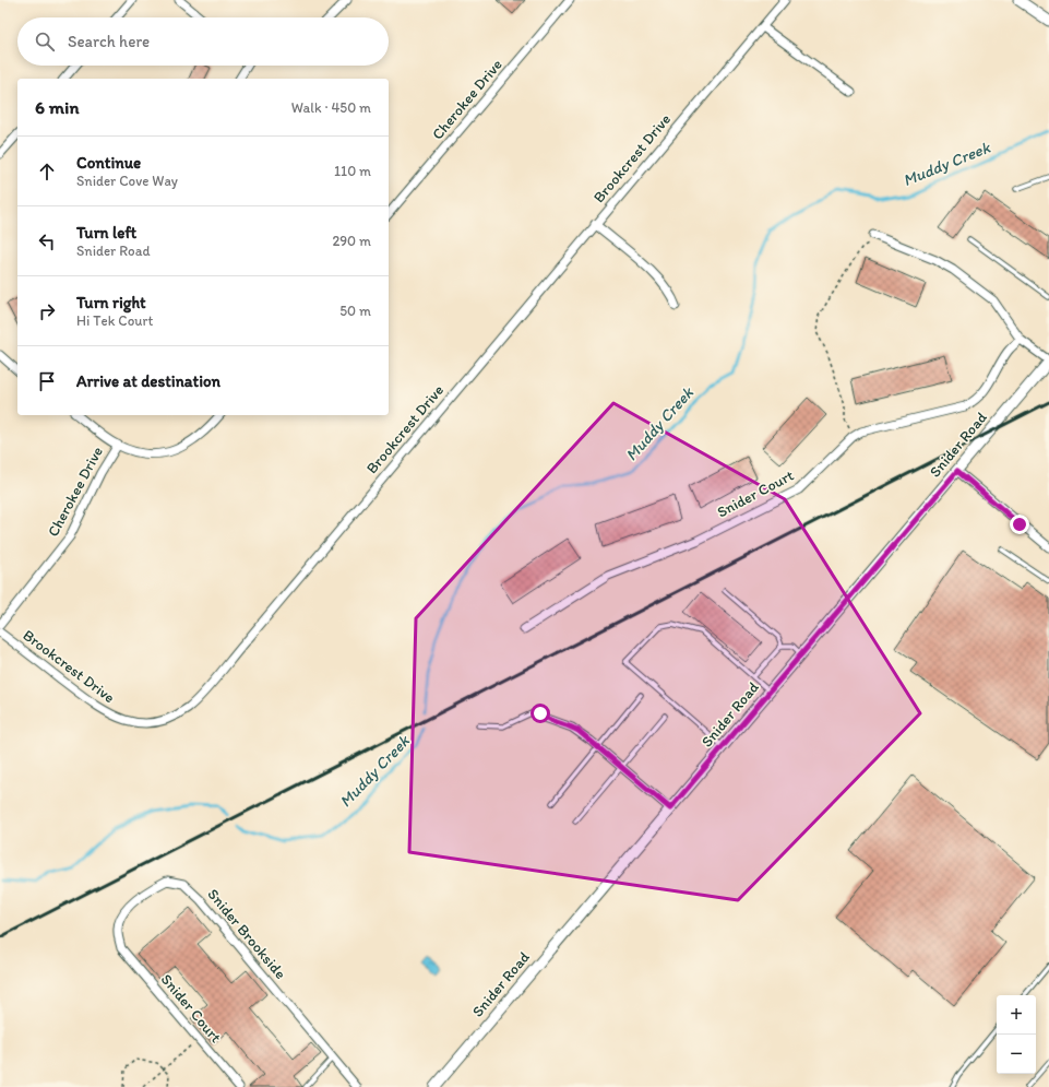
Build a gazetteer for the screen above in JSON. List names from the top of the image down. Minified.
{"streets":{"street":["Cherokee Drive","Brookcrest Drive","Snider Road","Snider Court","Snider Brookside"]},"crossings":[["Snider Court","Snider Brookside"]],"water":["Muddy Creek"],"page":{"search":"Search here","heading":["6 min","Walk · 450 m"],"list":[["Continue","Snider Cove Way","110 m"],["Turn left","Snider Road","290 m"],["Turn right","Hi Tek Court","50 m"],"Arrive at destination"],"map_buttons":["+","−"]}}
